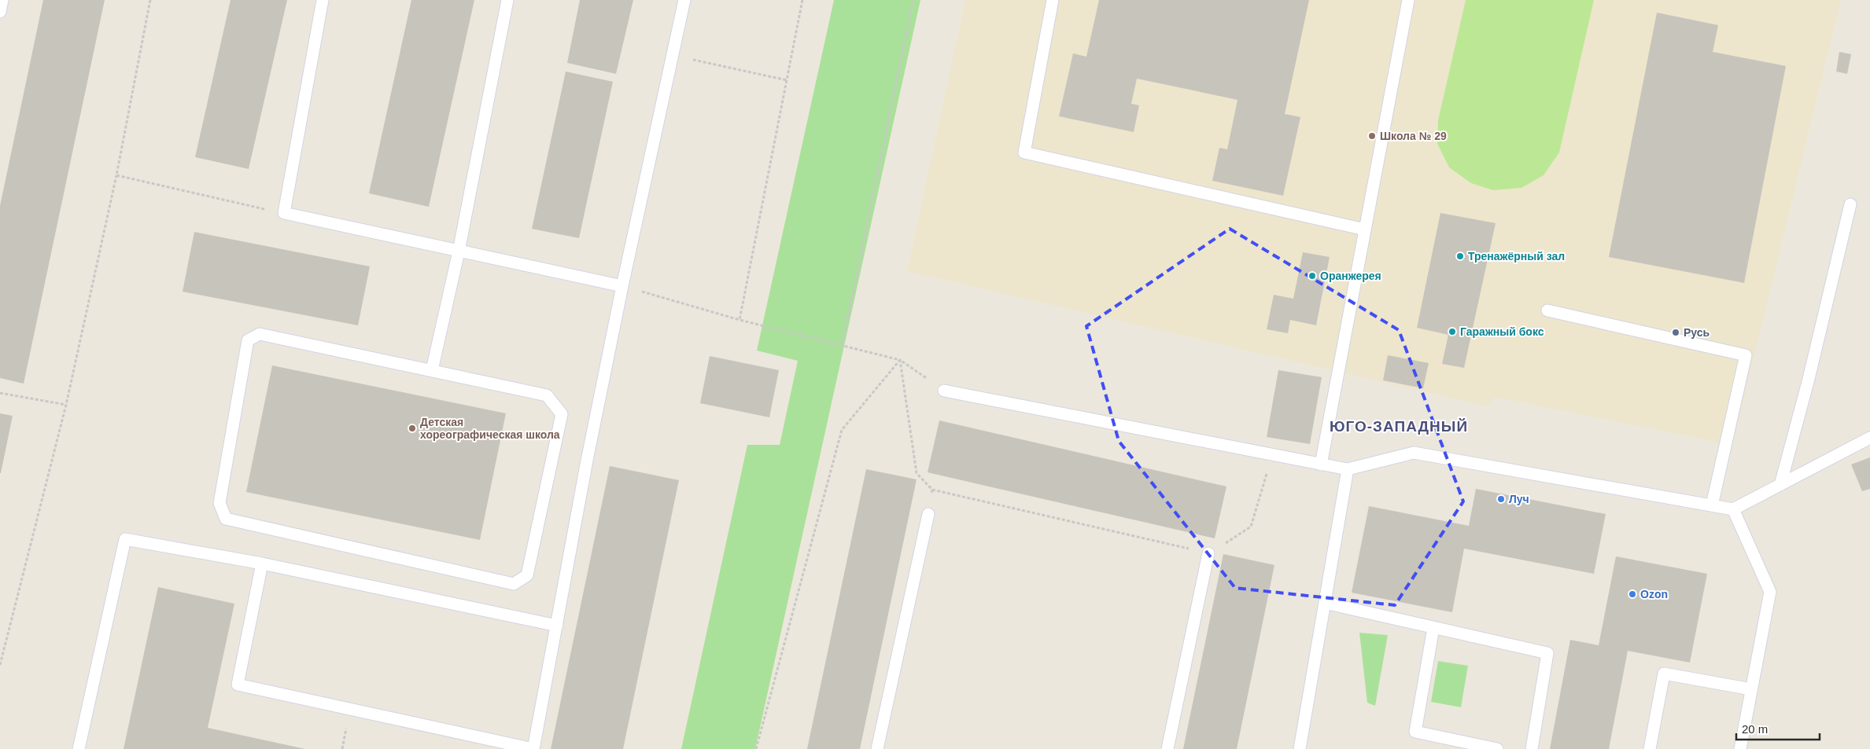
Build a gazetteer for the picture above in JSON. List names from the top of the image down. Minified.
{"districts":["ЮГО-ЗАПАДНЫЙ"],"places":["Школа № 29","Тренажёрный зал","Оранжерея","Гаражный бокс","Русь","Детская хореографическая школа","Луч","Ozon"],"scale_bar":"20 m"}
